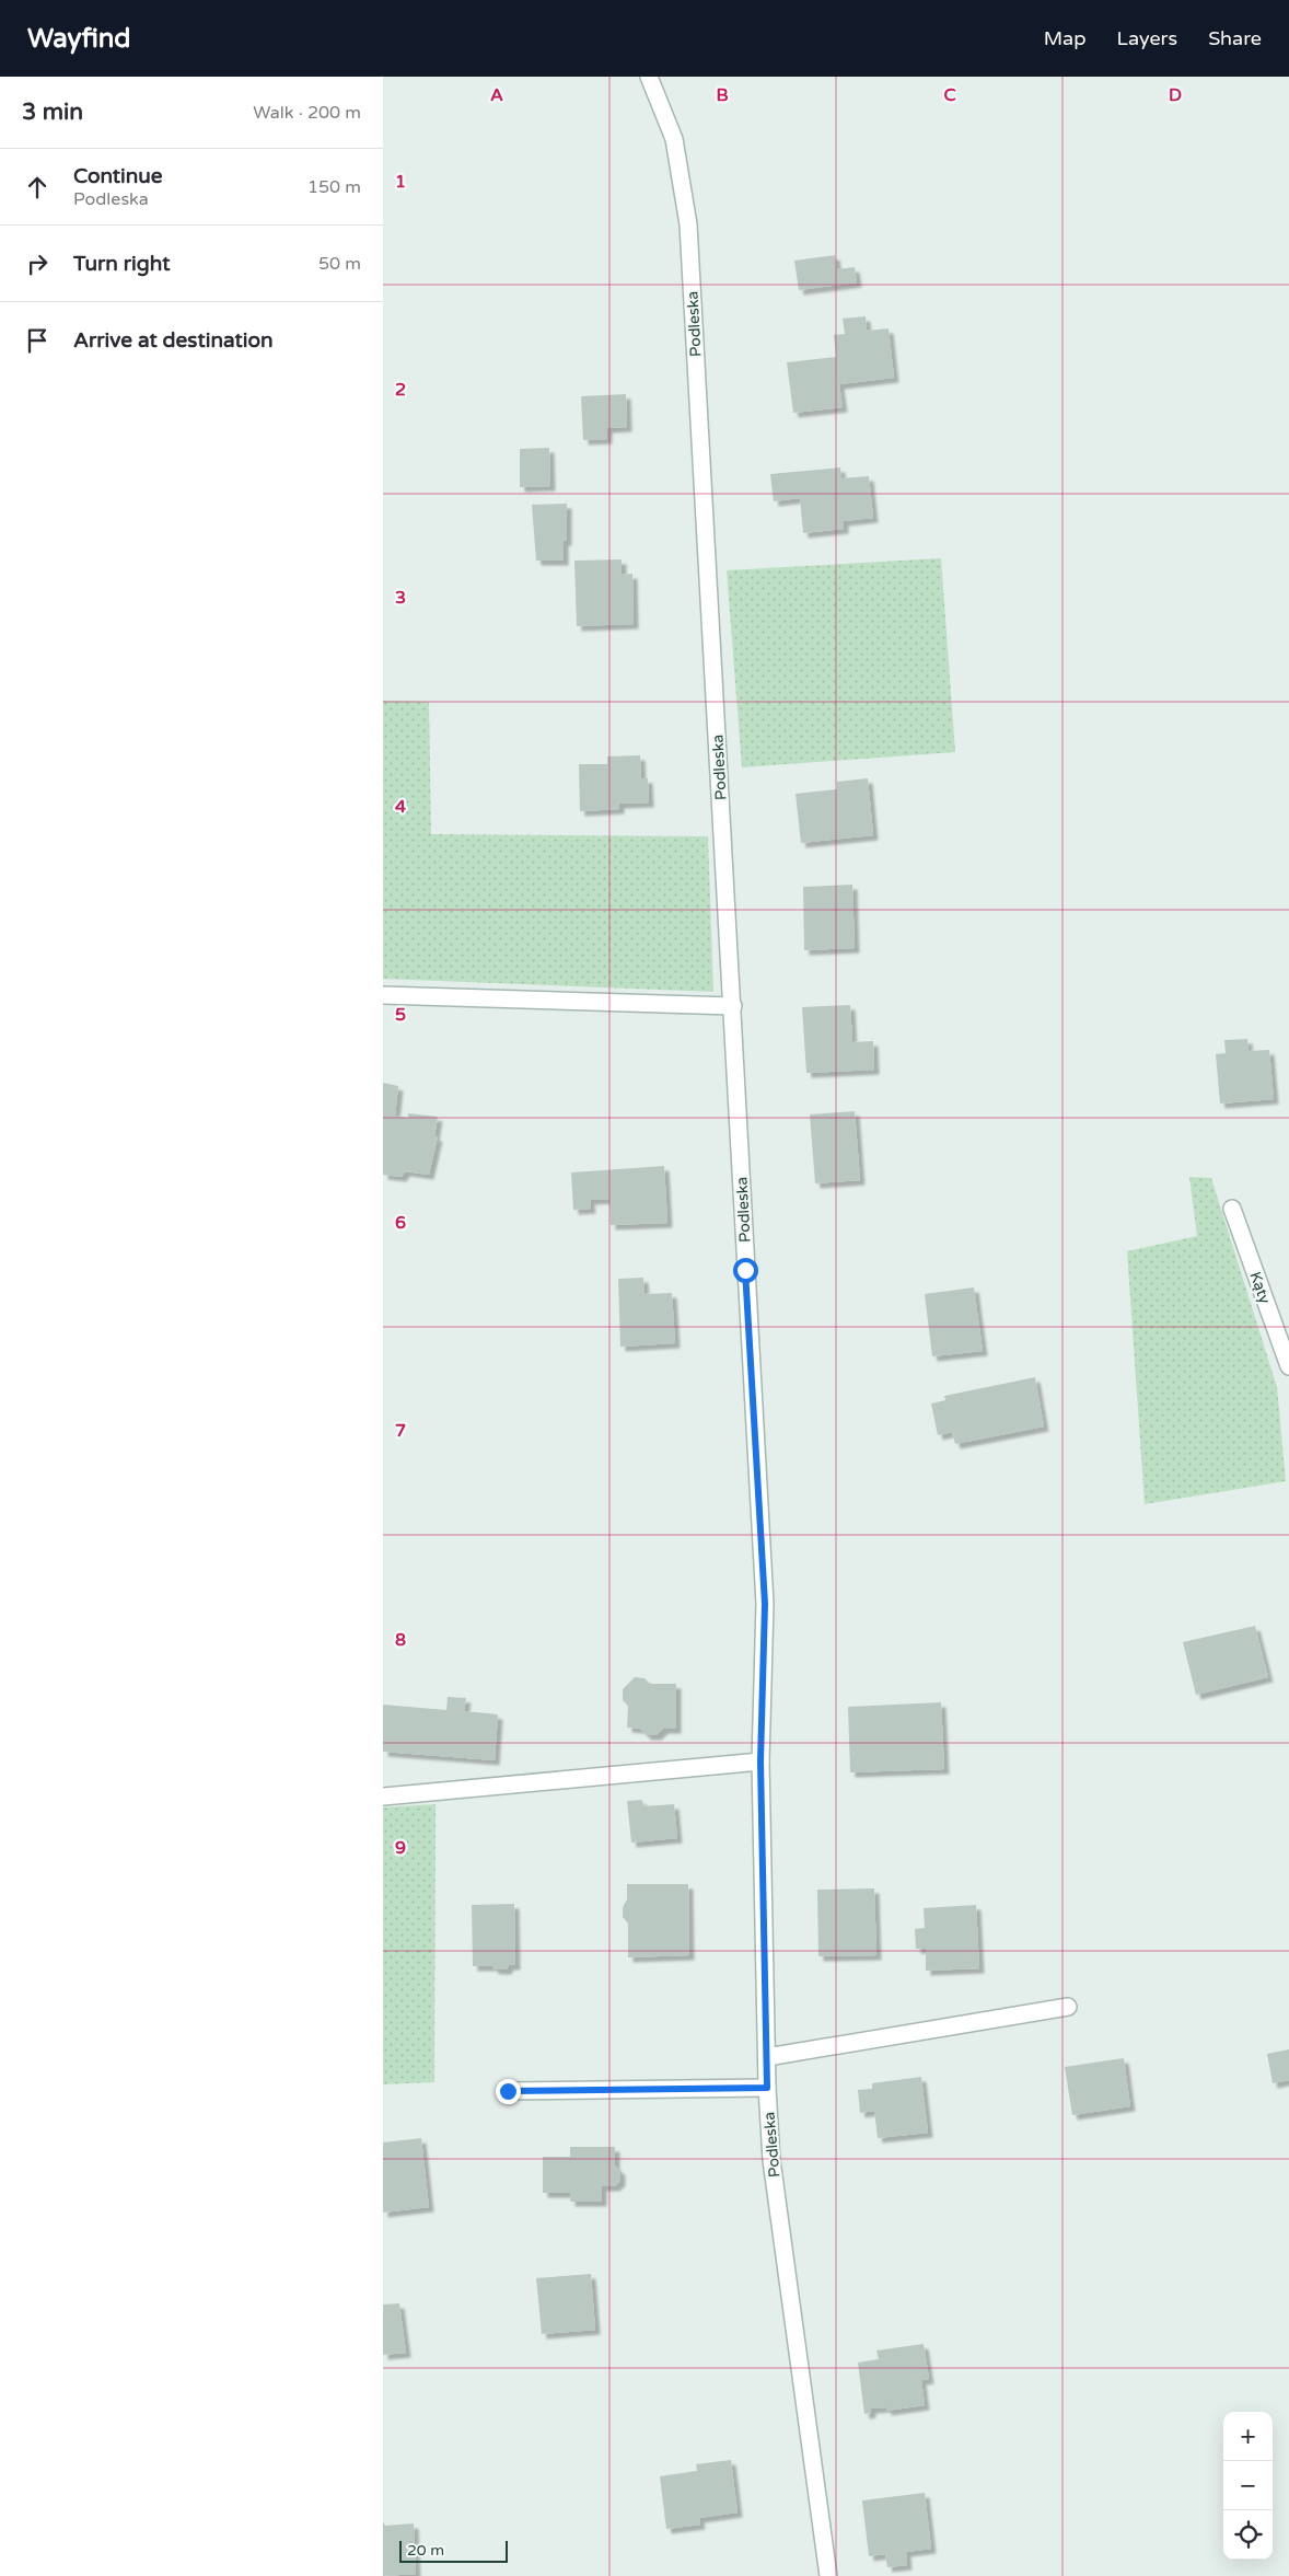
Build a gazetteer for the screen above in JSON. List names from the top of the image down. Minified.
{"streets":{"street":["Podleska","Kąty"]},"scale_bar":"20 m","page":{"header":"Wayfind","nav":["Map","Layers","Share"],"heading":["3 min","Walk · 200 m"],"list":[["Continue","Podleska","150 m"],["Turn right","50 m"],"Arrive at destination"],"map_buttons":["+","−"],"scale":"20 m"},"grid":{"columns":["A","B","C","D"],"rows":["1","2","3","4","5","6","7","8","9"]}}
